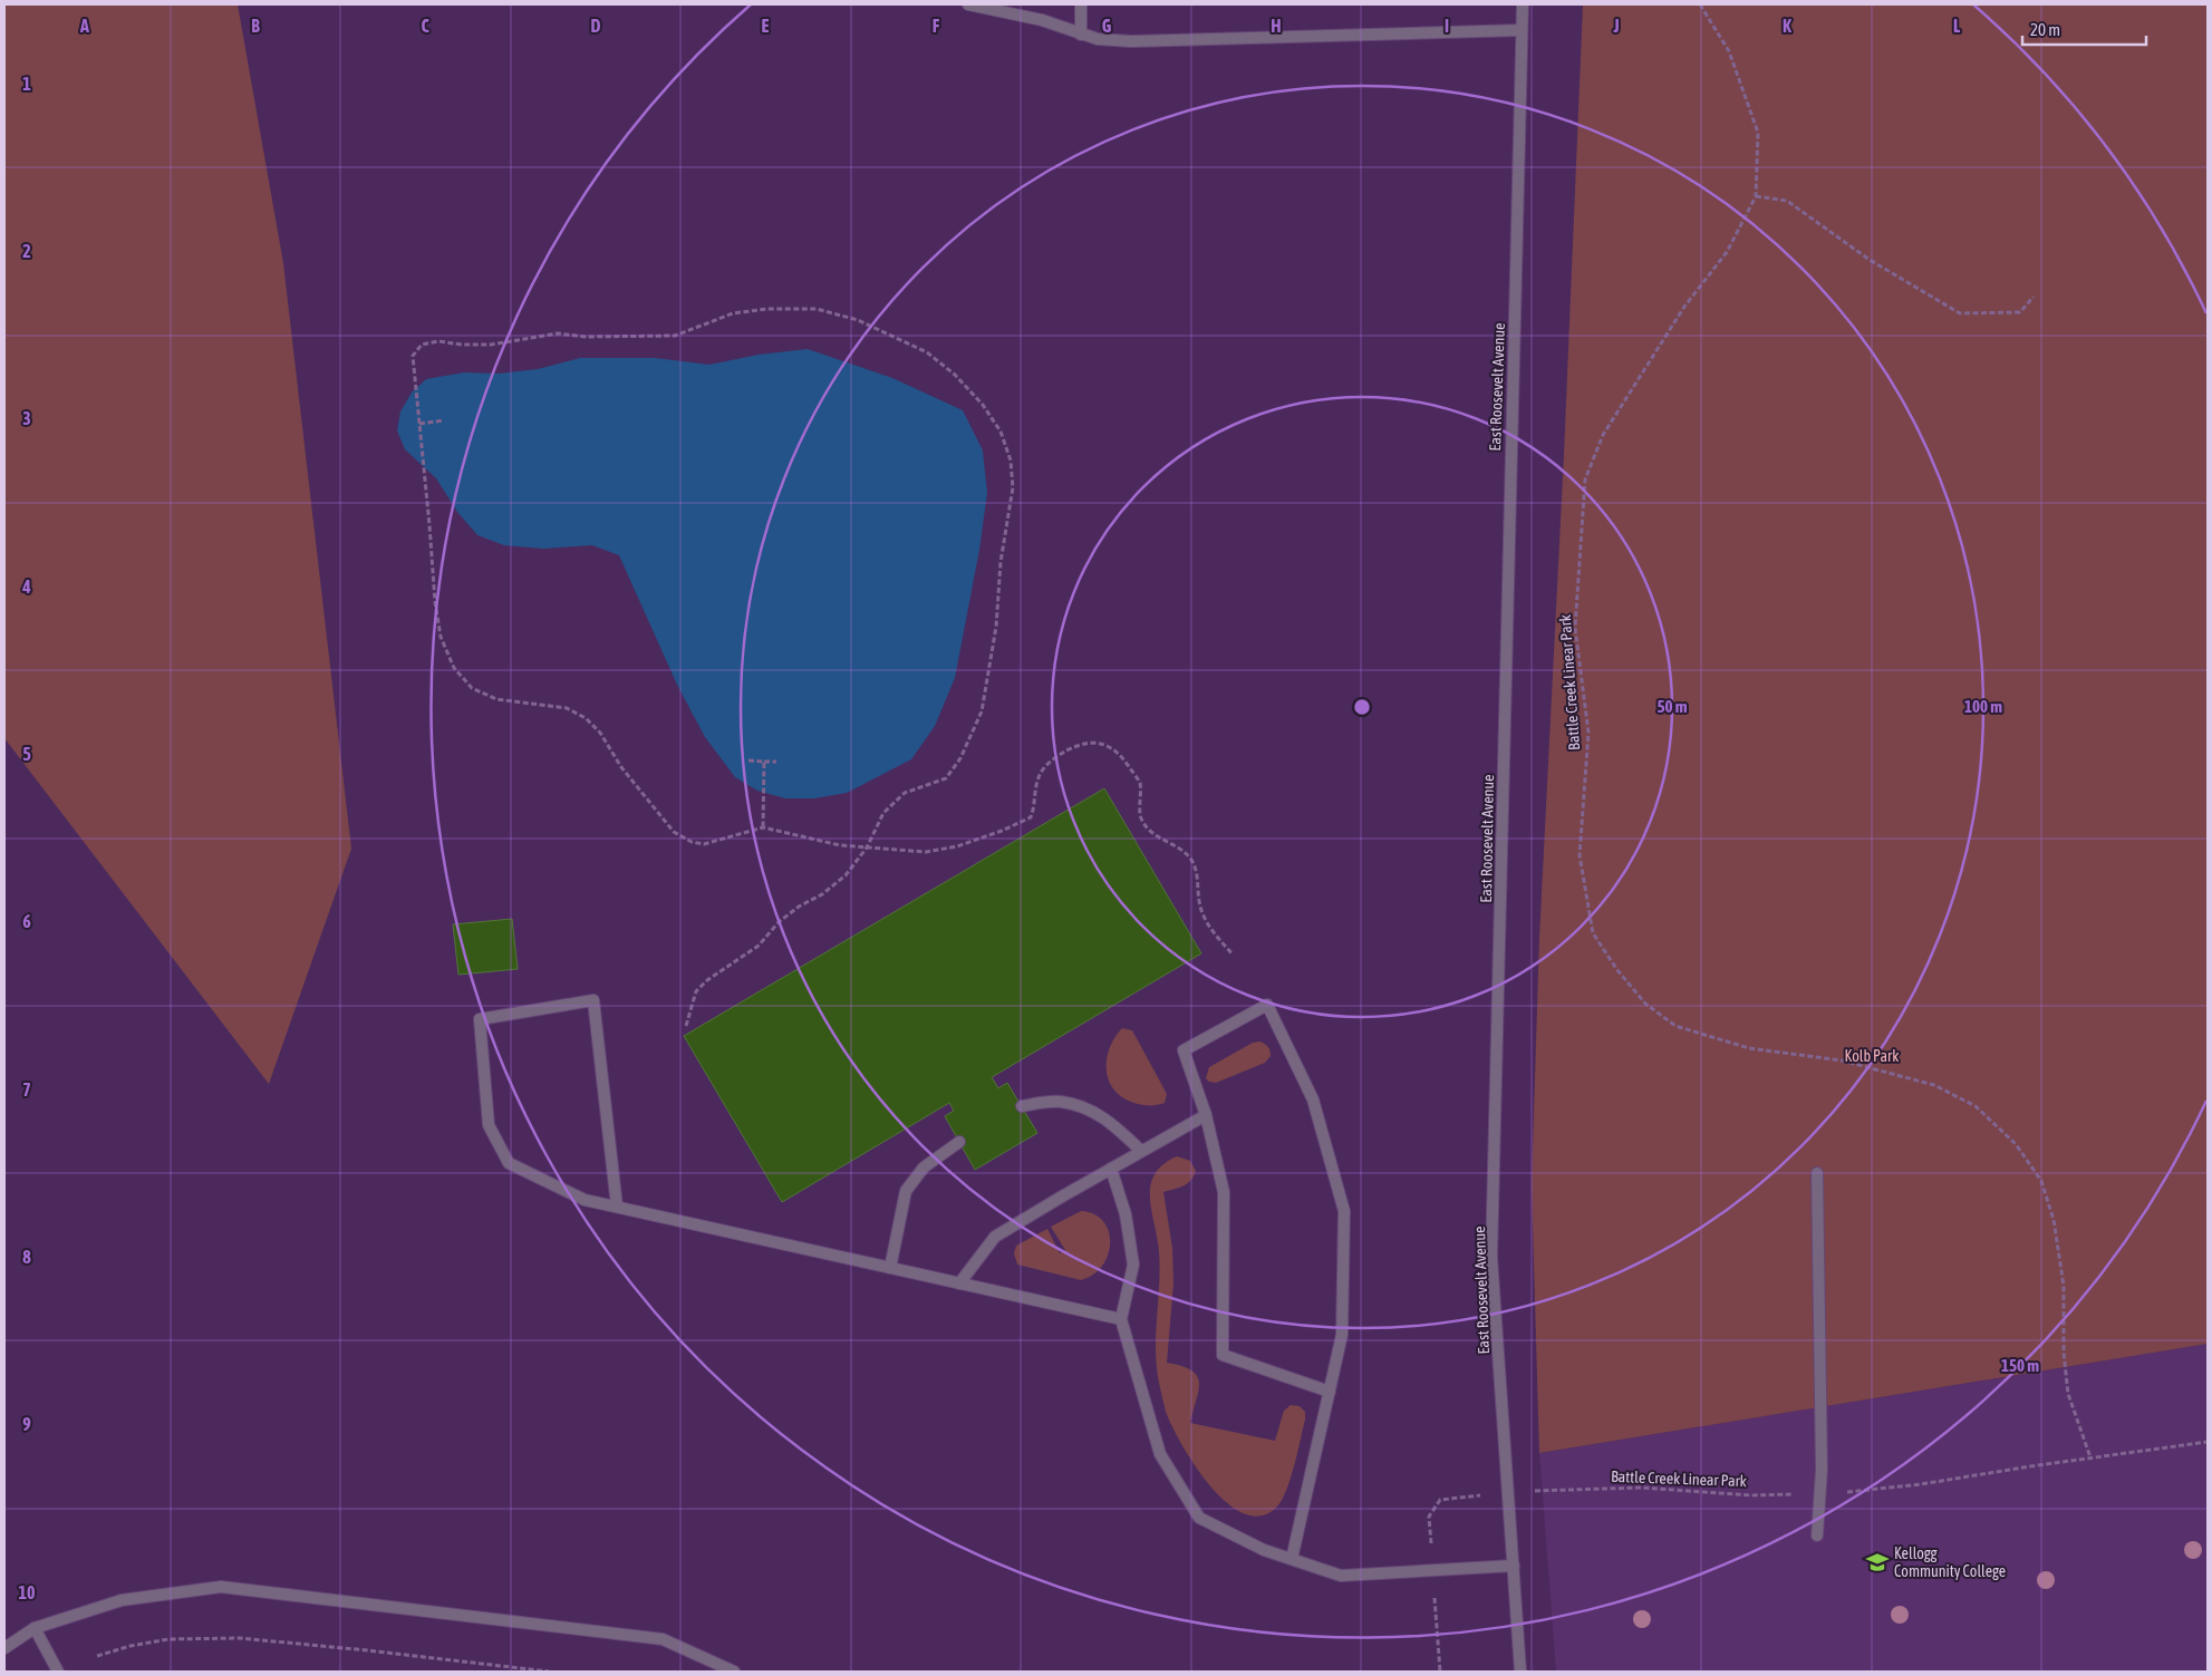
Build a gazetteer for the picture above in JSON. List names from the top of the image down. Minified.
{"streets":{"street":["East Roosevelt Avenue"],"path":["Battle Creek Linear Park"]},"crossings":[["East Roosevelt Avenue","Battle Creek Linear Park"]],"parks":["Kolb Park"],"places":{"school or university":["Kellogg Community College"]},"scale_bar":"20 m","grid":{"columns":["A","B","C","D","E","F","G","H","I","J","K","L"],"rows":["1","2","3","4","5","6","7","8","9","10"]},"rings":["50 m","100 m","150 m"]}
